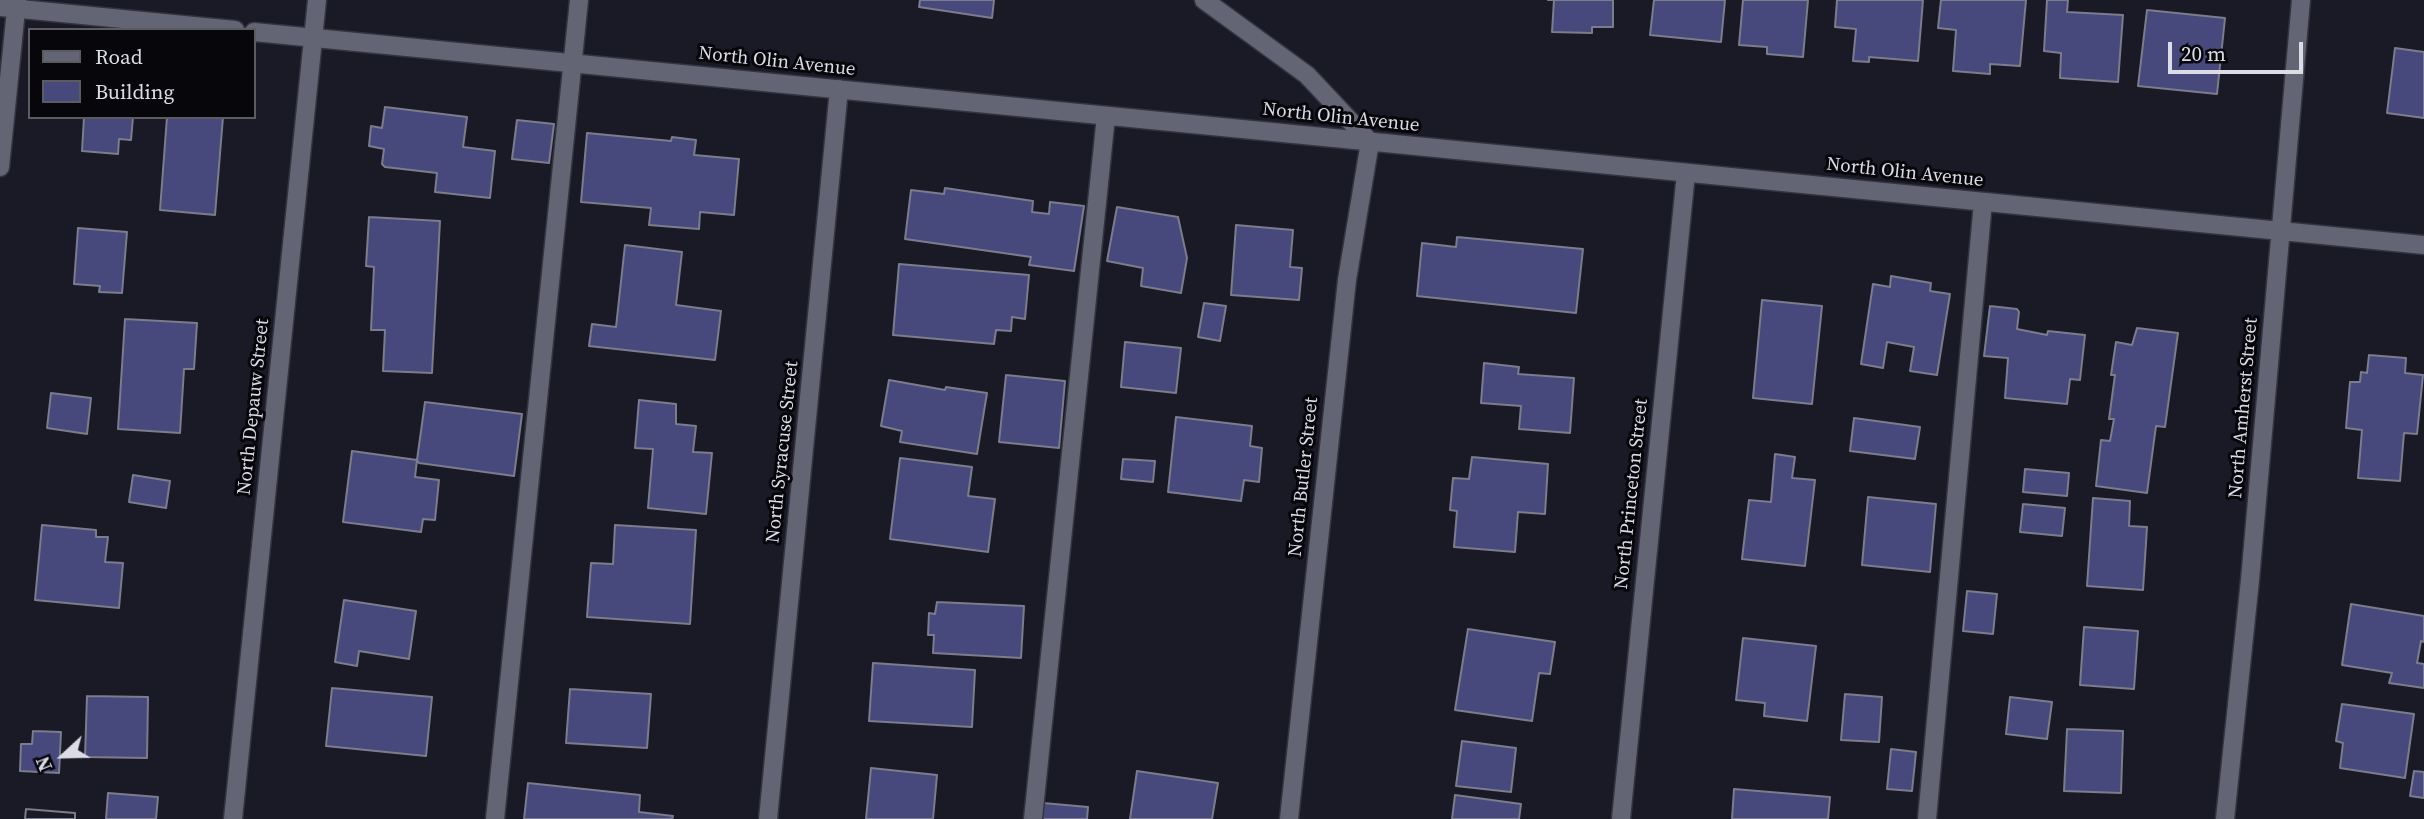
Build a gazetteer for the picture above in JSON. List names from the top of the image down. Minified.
{"streets":{"street":["North Olin Avenue","North Depauw Street","North Amherst Street","North Syracuse Street","North Butler Street","North Princeton Street"]},"crossings":[["North Olin Avenue","North Depauw Street"],["North Olin Avenue","North Amherst Street"],["North Olin Avenue","North Syracuse Street"],["North Olin Avenue","North Butler Street"],["North Olin Avenue","North Princeton Street"]],"legend":["Road","Building"],"scale_bar":"20 m","north":"left"}
